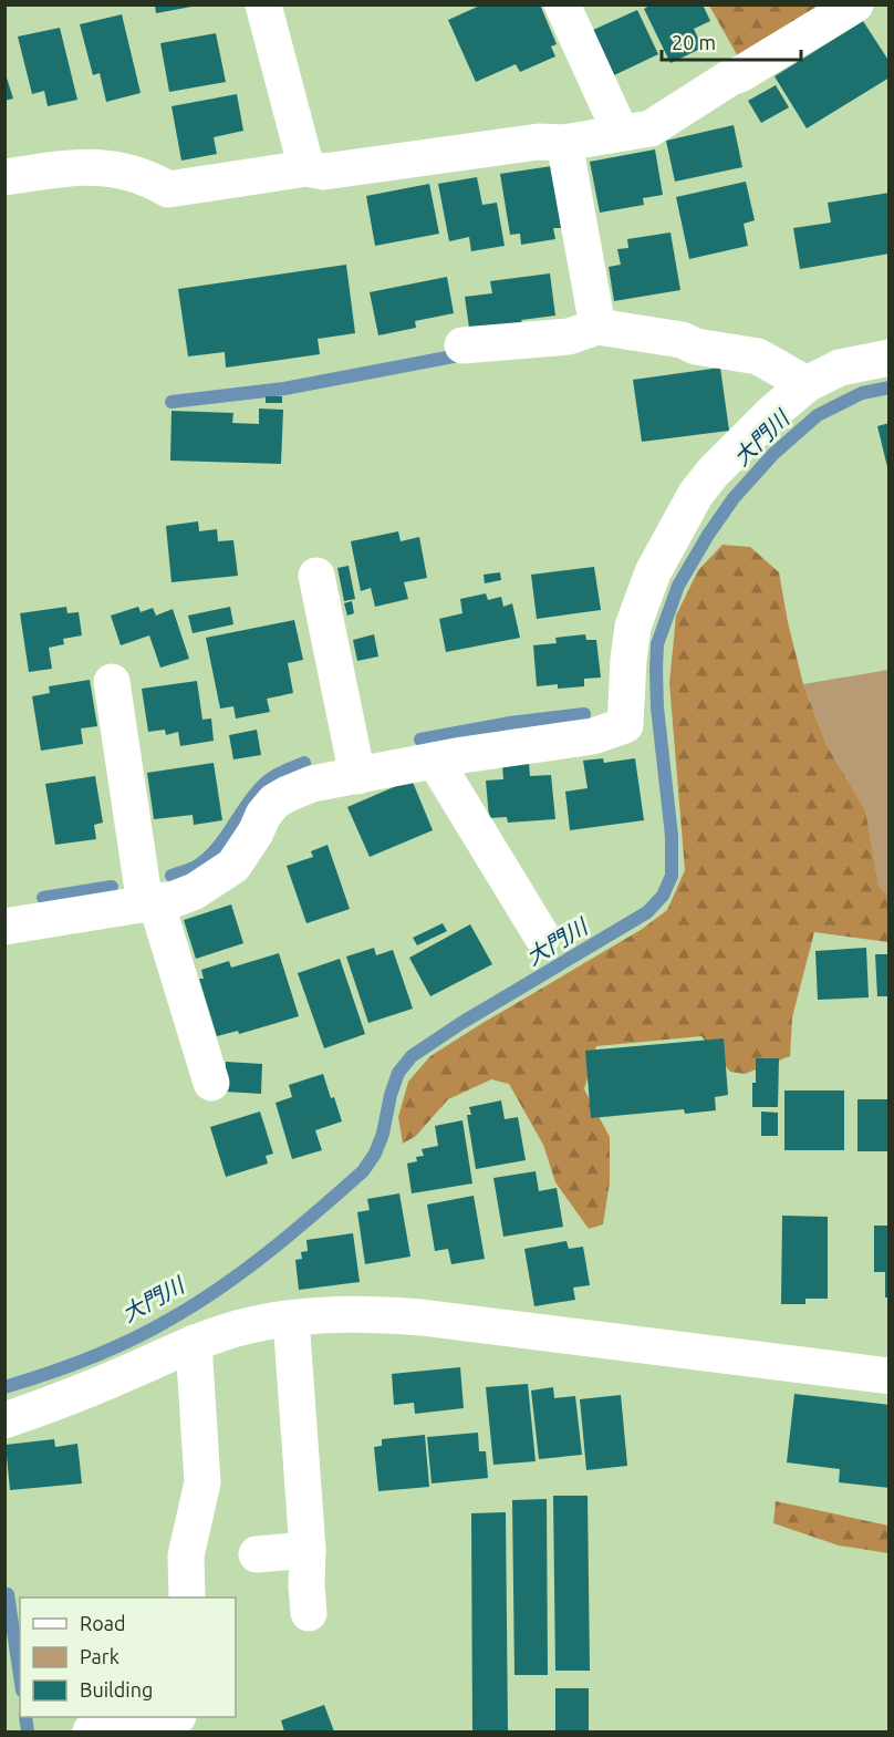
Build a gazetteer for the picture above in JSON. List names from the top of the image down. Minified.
{"water":["大門川"],"legend":["Road","Park","Building"],"scale_bar":"20 m"}
